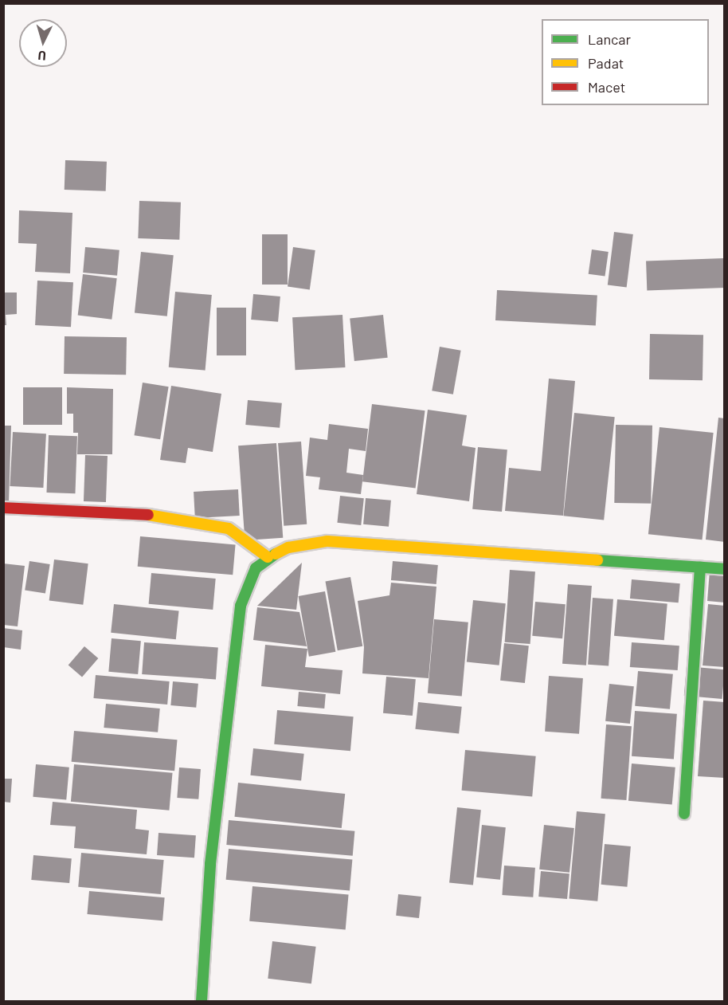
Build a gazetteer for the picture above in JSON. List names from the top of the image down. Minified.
{"legend":["Lancar","Padat","Macet"],"north":"bottom"}
